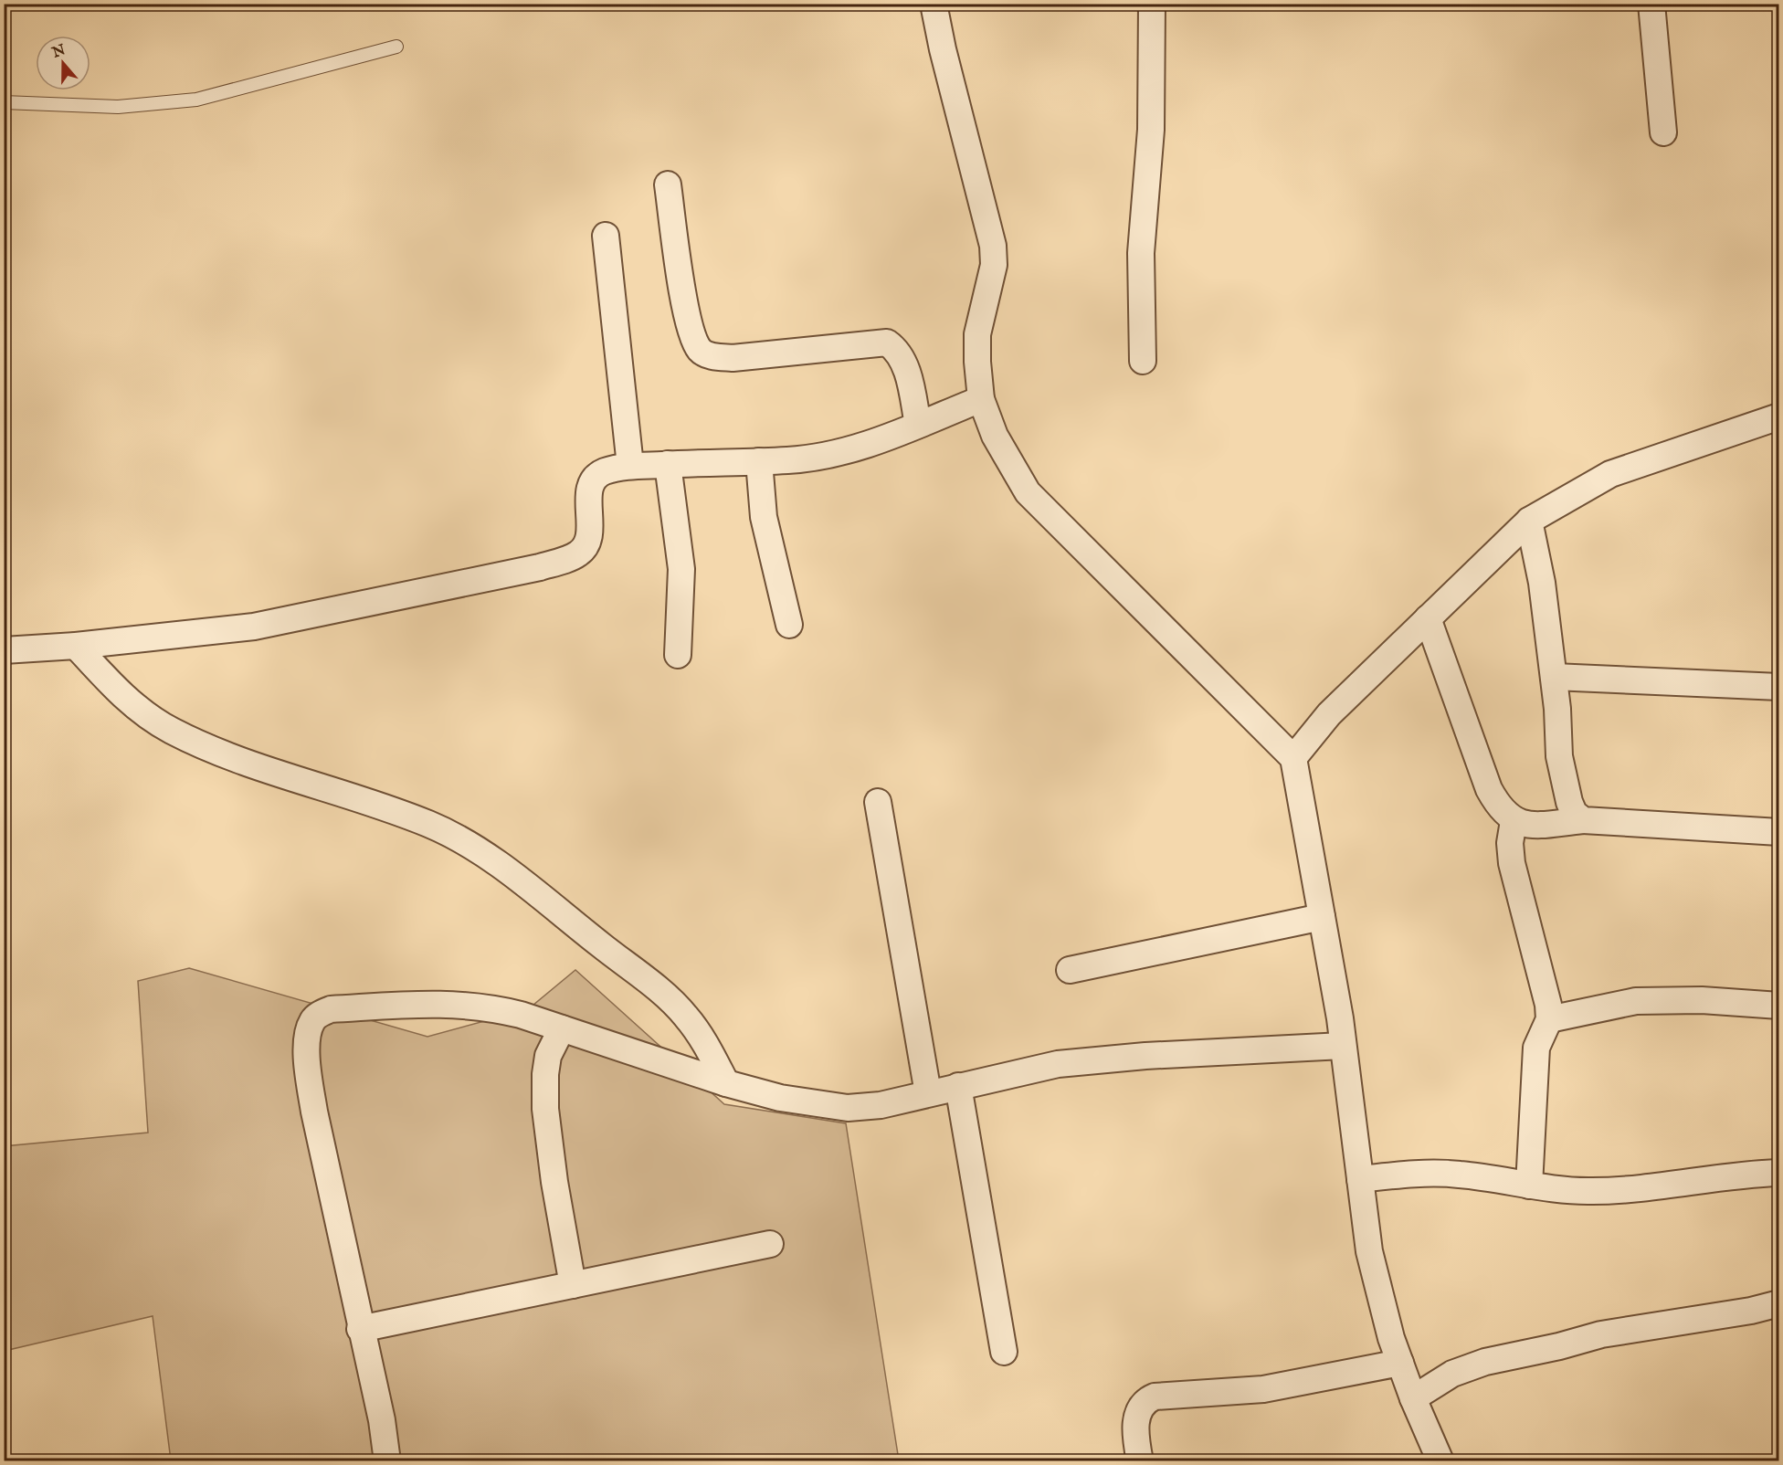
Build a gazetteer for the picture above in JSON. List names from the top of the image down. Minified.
{"north":"top"}
